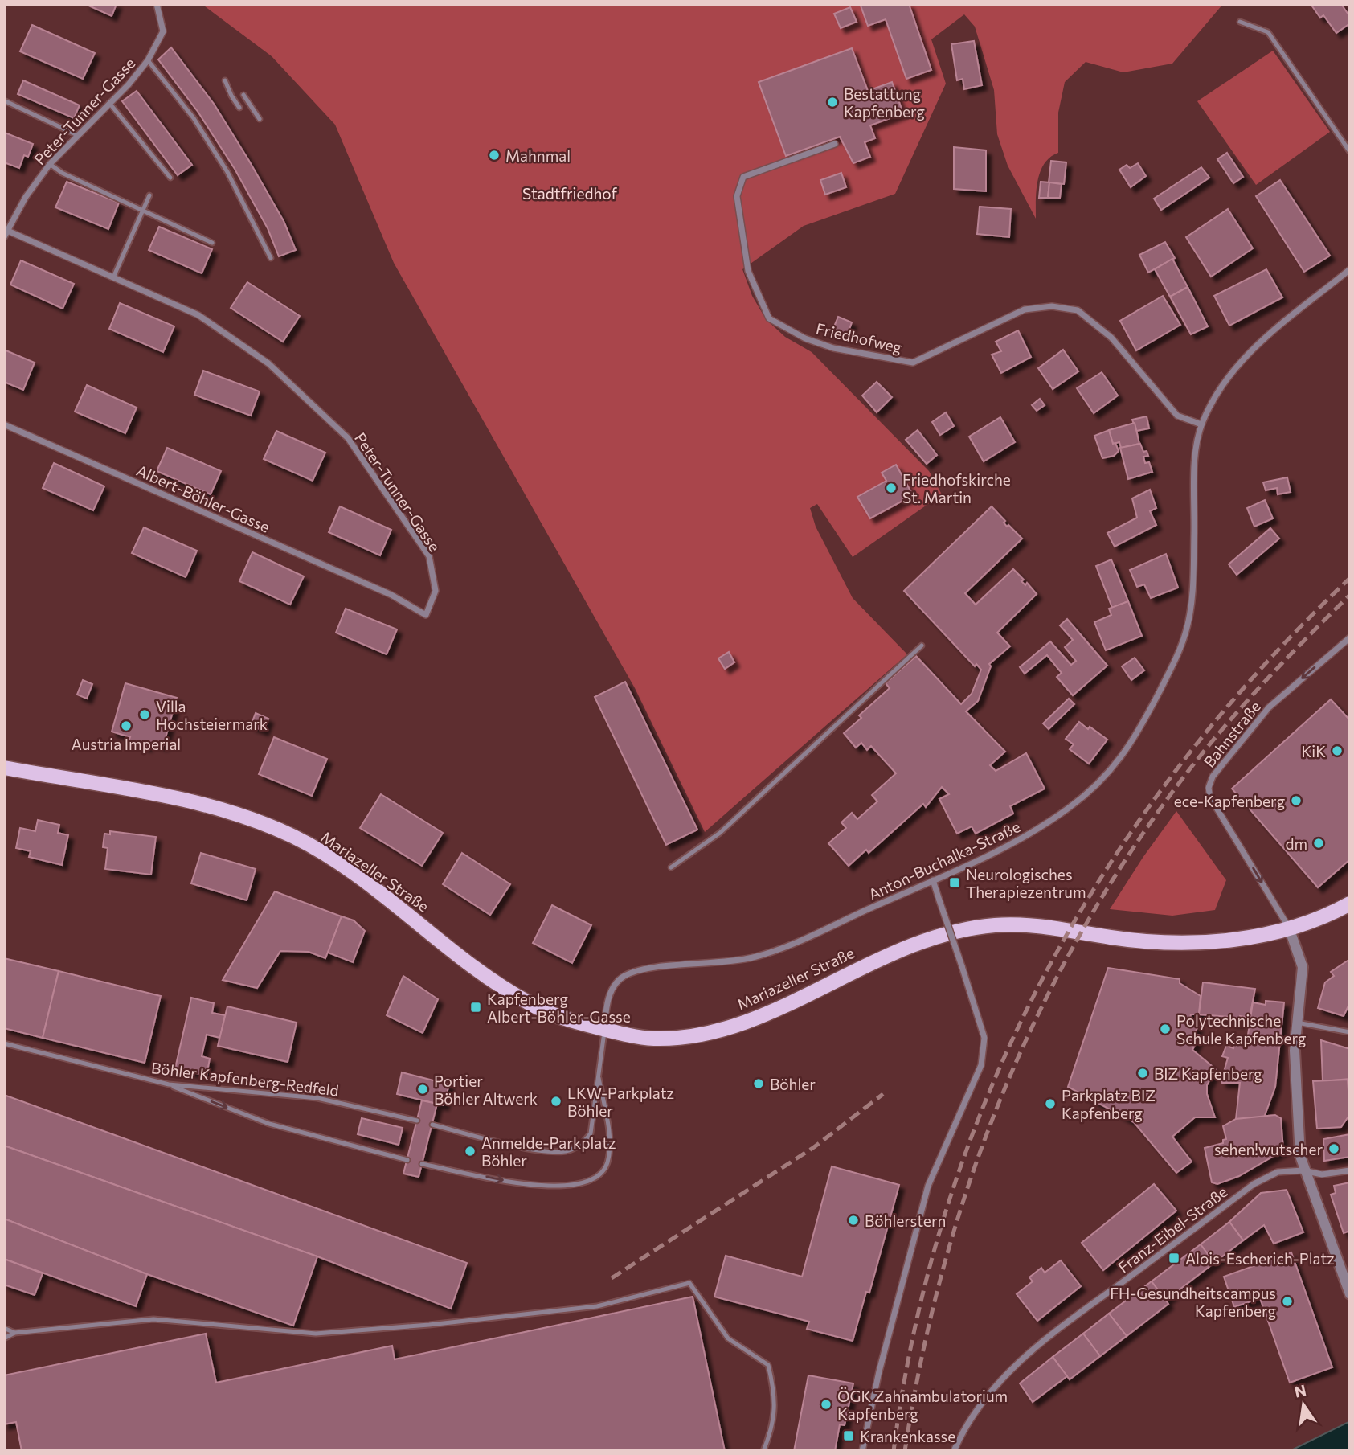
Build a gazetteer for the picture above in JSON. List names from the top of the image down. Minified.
{"streets":{"main road":["Mariazeller Straße"],"street":["Peter-Tunner-Gasse","Friedhofweg","Albert-Böhler-Gasse","Bahnstraße","Anton-Buchalka-Straße","Franz-Eibel-Straße"],"lane":["Böhler Kapfenberg-Redfeld"]},"crossings":[["Peter-Tunner-Gasse","Albert-Böhler-Gasse"],["Friedhofweg","Anton-Buchalka-Straße"],["Bahnstraße","Mariazeller Straße"],["Anton-Buchalka-Straße","Mariazeller Straße"]],"one_way":["Bahnstraße"],"parks":["Stadtfriedhof"],"places":{"other":["Bestattung Kapfenberg","Mahnmal","Friedhofskirche St. Martin","Villa Hochsteiermark","Austria Imperial","KiK","ece-Kapfenberg","dm","Polytechnische Schule Kapfenberg","BIZ Kapfenberg","Böhler","Portier Böhler Altwerk","LKW-Parkplatz Böhler","Parkplatz BIZ Kapfenberg","sehen!wutscher","Anmelde-Parkplatz Böhler","Böhlerstern","FH-Gesundheitscampus Kapfenberg","ÖGK Zahnambulatorium Kapfenberg"],"transit":["Neurologisches Therapiezentrum","Kapfenberg Albert-Böhler-Gasse","Alois-Escherich-Platz","Krankenkasse"]},"north":"top"}
